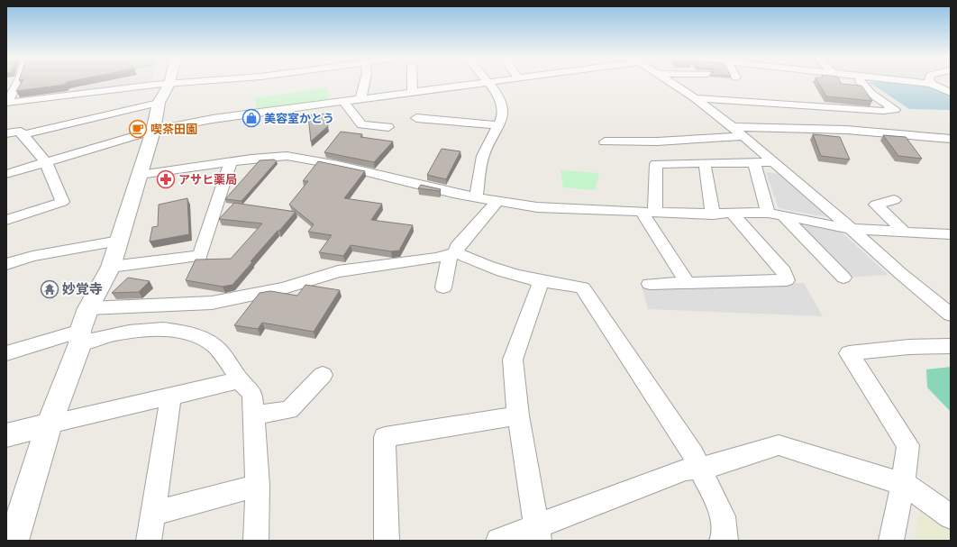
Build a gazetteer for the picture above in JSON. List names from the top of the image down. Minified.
{"places":{"shop":["美容室かとう"],"cafe":["喫茶田園"],"pharmacy":["アサヒ薬局"],"temple":["妙覚寺"]}}
